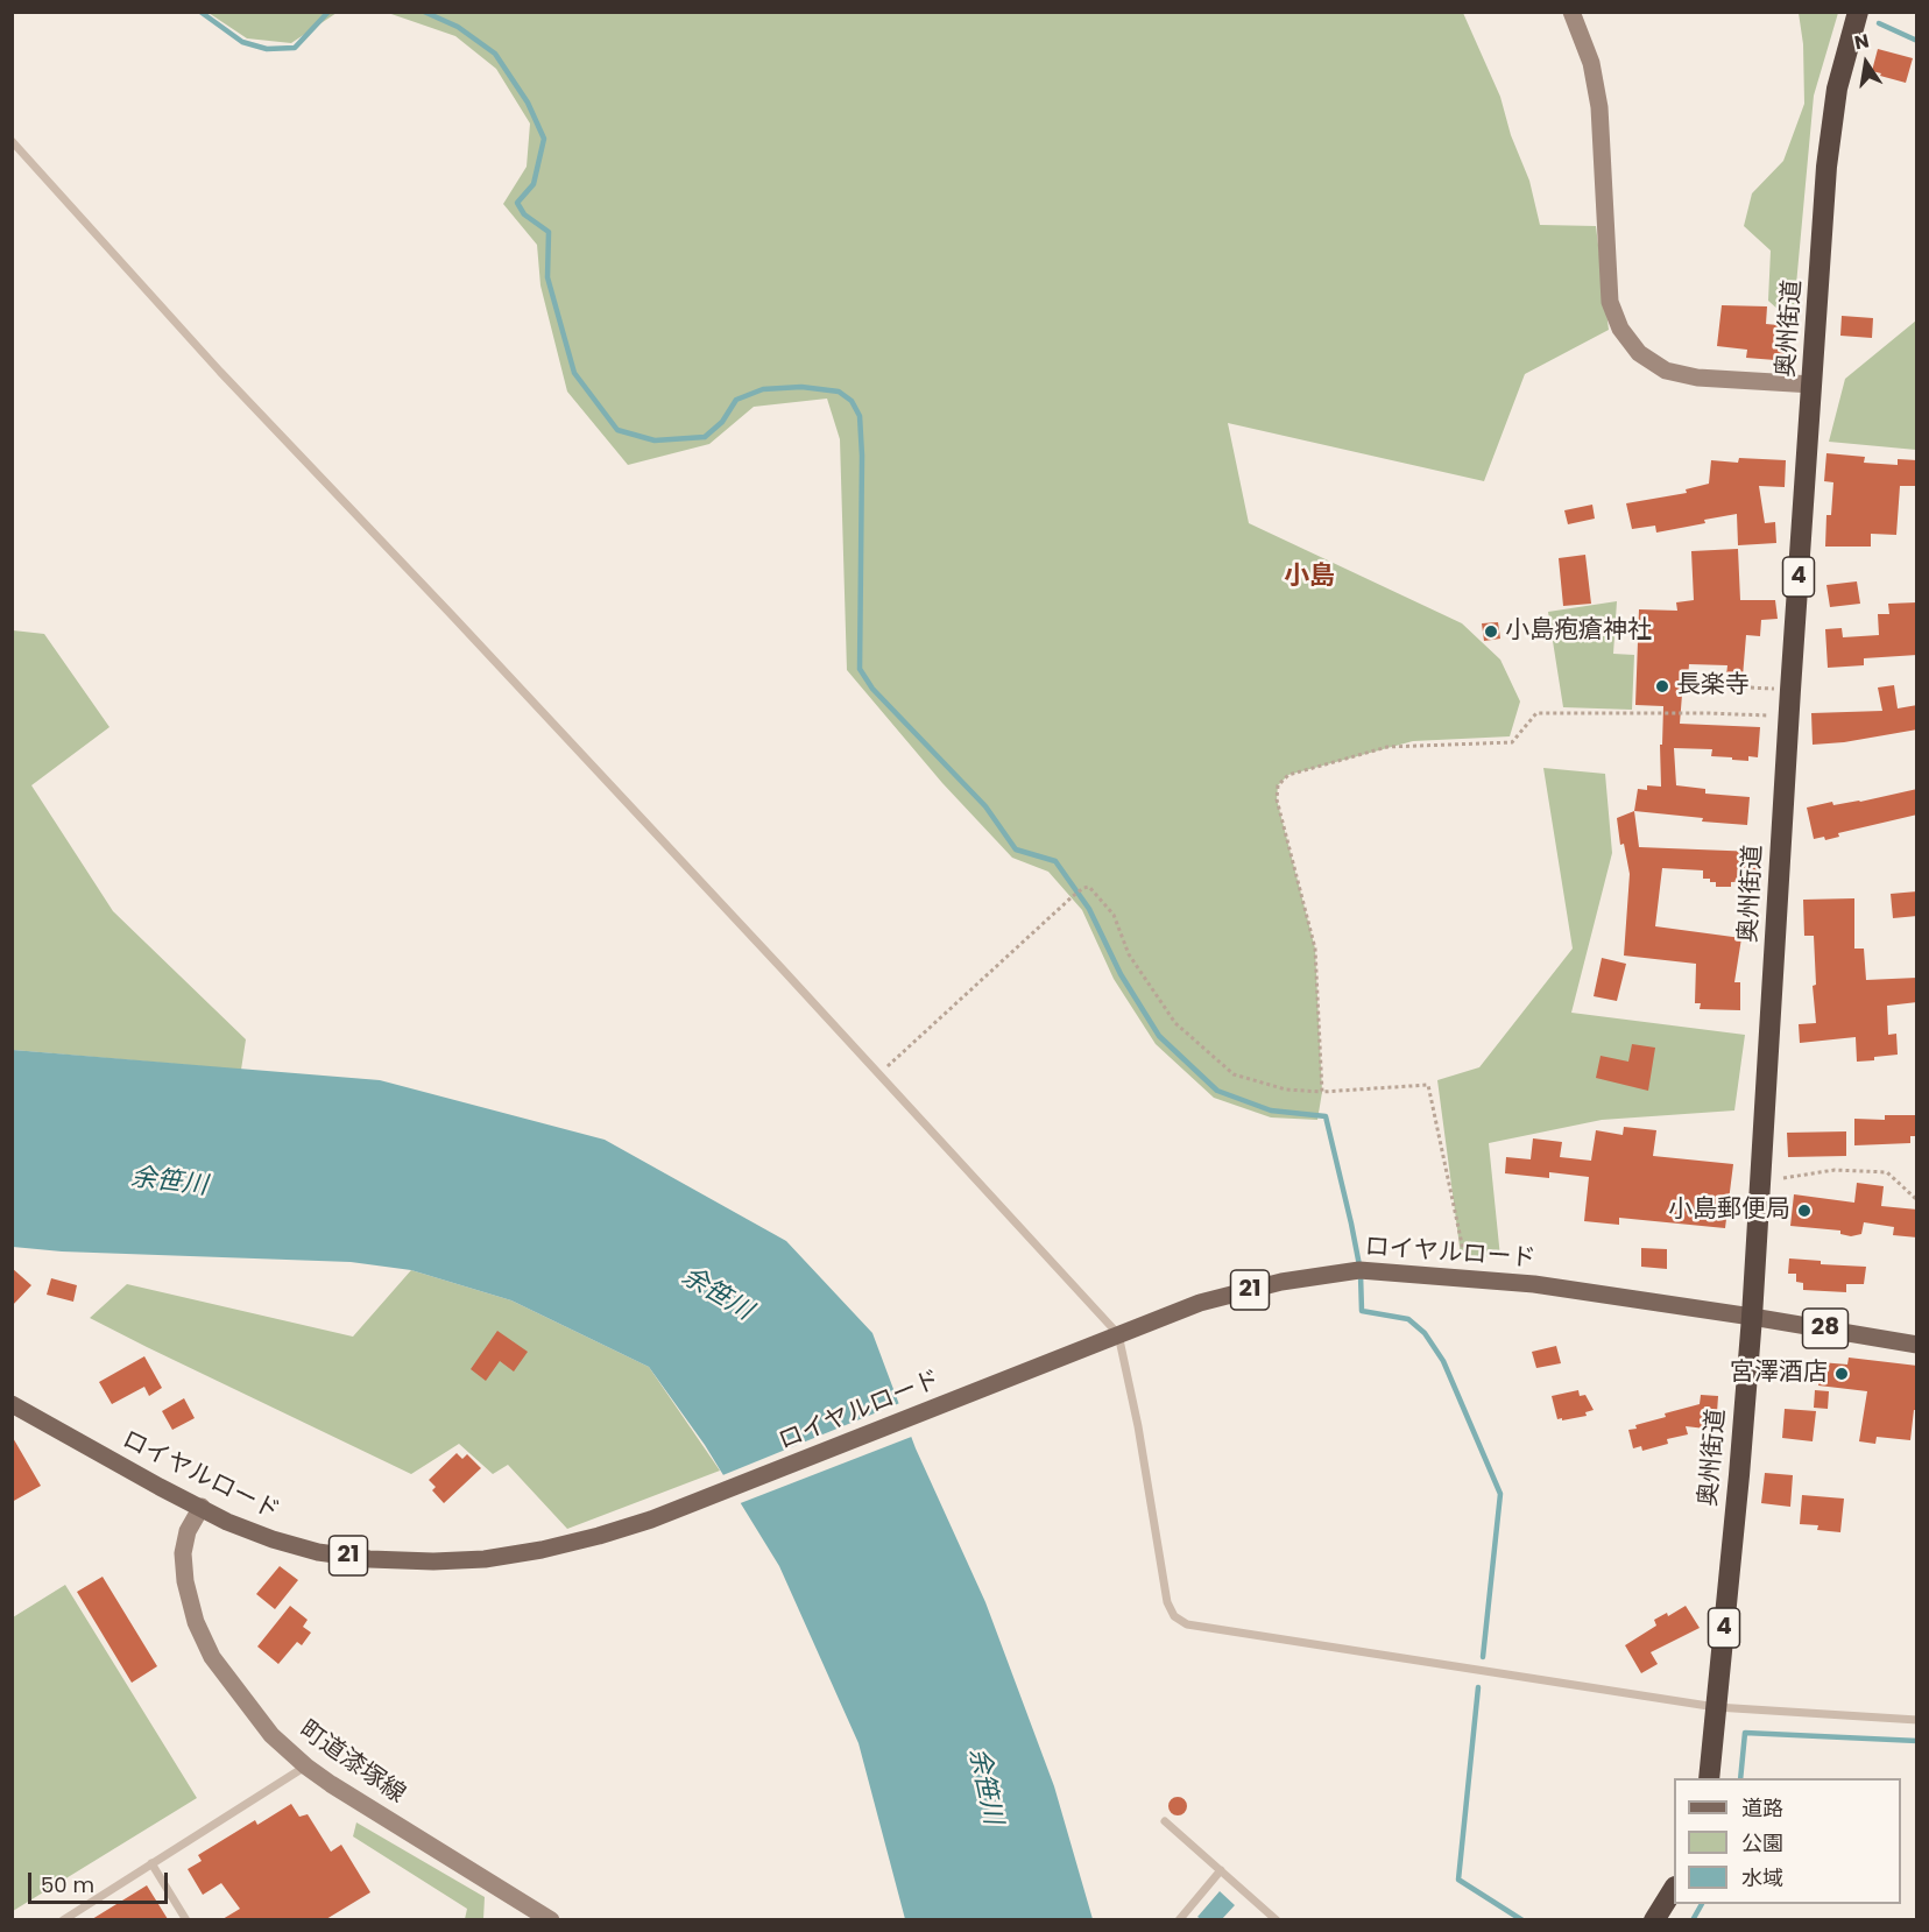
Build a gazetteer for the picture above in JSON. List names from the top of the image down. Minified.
{"streets":{"highway":["奥州街道","4"],"main road":["ロイヤルロード","21","28"],"street":["町道漆塚線"]},"crossings":[["奥州街道","ロイヤルロード"],["奥州街道","28"],["ロイヤルロード","28"],["ロイヤルロード","町道漆塚線"]],"districts":["小島"],"water":["余笹川"],"places":["小島疱瘡神社","長楽寺","小島郵便局","宮澤酒店"],"legend":["道路","公園","水域"],"scale_bar":"50 m","north":"top"}
